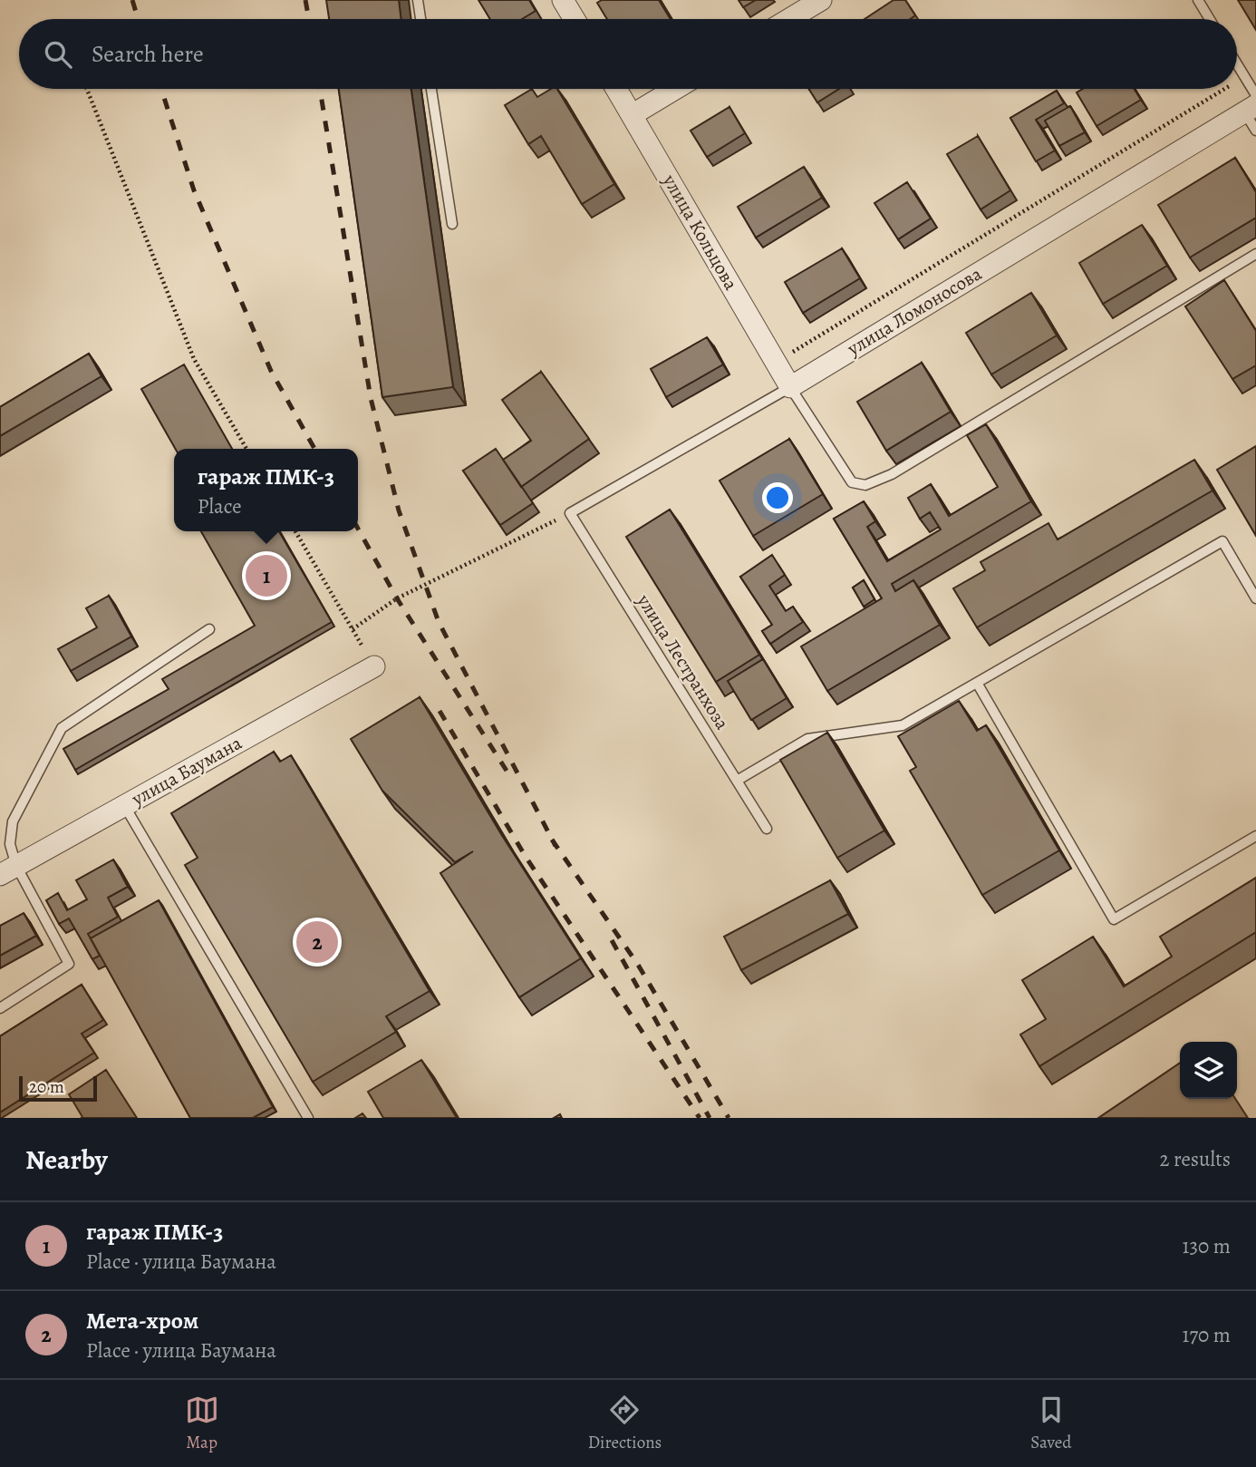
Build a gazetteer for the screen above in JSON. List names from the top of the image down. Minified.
{"streets":{"street":["улица Кольцова","улица Ломоносова","улица Баумана"],"lane":["улица Лестранхоза"]},"crossings":[["улица Кольцова","улица Ломоносова"],["улица Ломоносова","улица Лестранхоза"]],"scale_bar":"20 m","page":{"search":"Search here","popup":["гараж ПМК-3","Place"],"pins":["1","2"],"scale":"20 m","heading":["Nearby","2 results"],"list":[{"mark":"1","name":"гараж ПМК-3","note":"Place · улица Баумана","value":"130 m"},{"mark":"2","name":"Мета-хром","note":"Place · улица Баумана","value":"170 m"}],"nav":["Map","Directions","Saved"]}}
